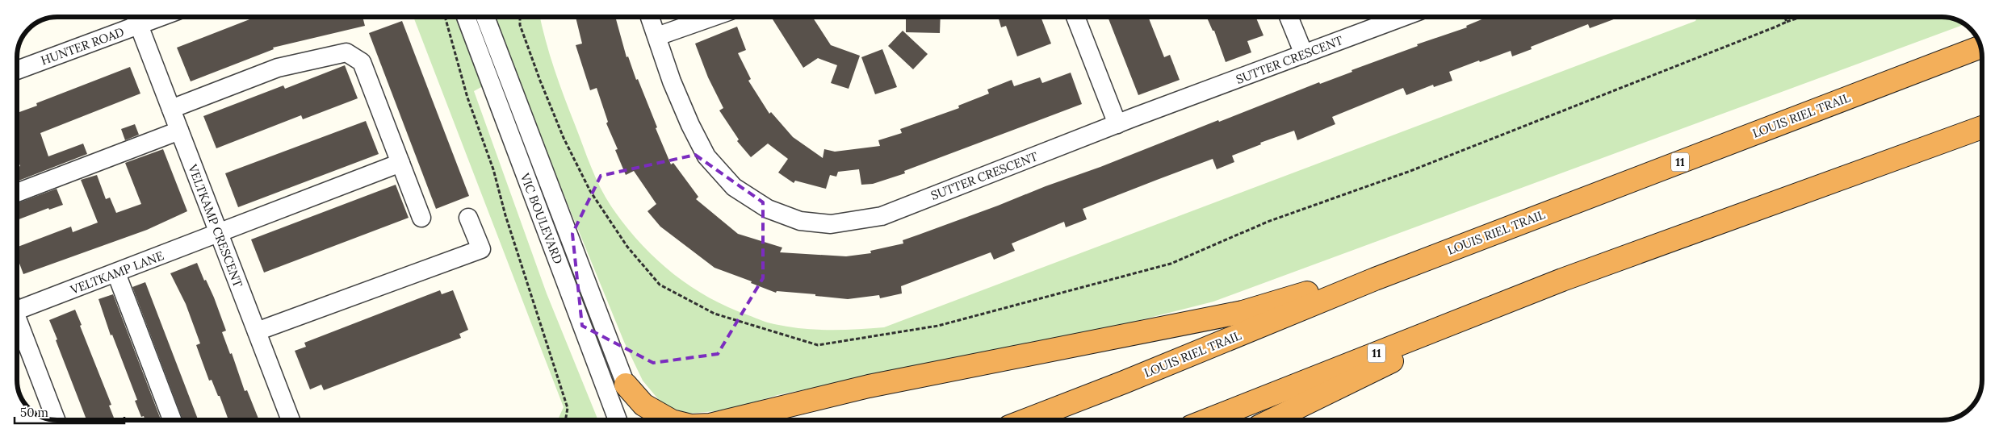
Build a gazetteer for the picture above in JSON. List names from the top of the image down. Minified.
{"streets":{"highway":["LOUIS RIEL TRAIL","11"],"street":["HUNTER ROAD","SUTTER CRESCENT","VIC BOULEVARD","VELTKAMP CRESCENT","VELTKAMP LANE"]},"crossings":[["HUNTER ROAD","VELTKAMP CRESCENT"],["VELTKAMP CRESCENT","VELTKAMP LANE"]],"scale_bar":"50 m"}
